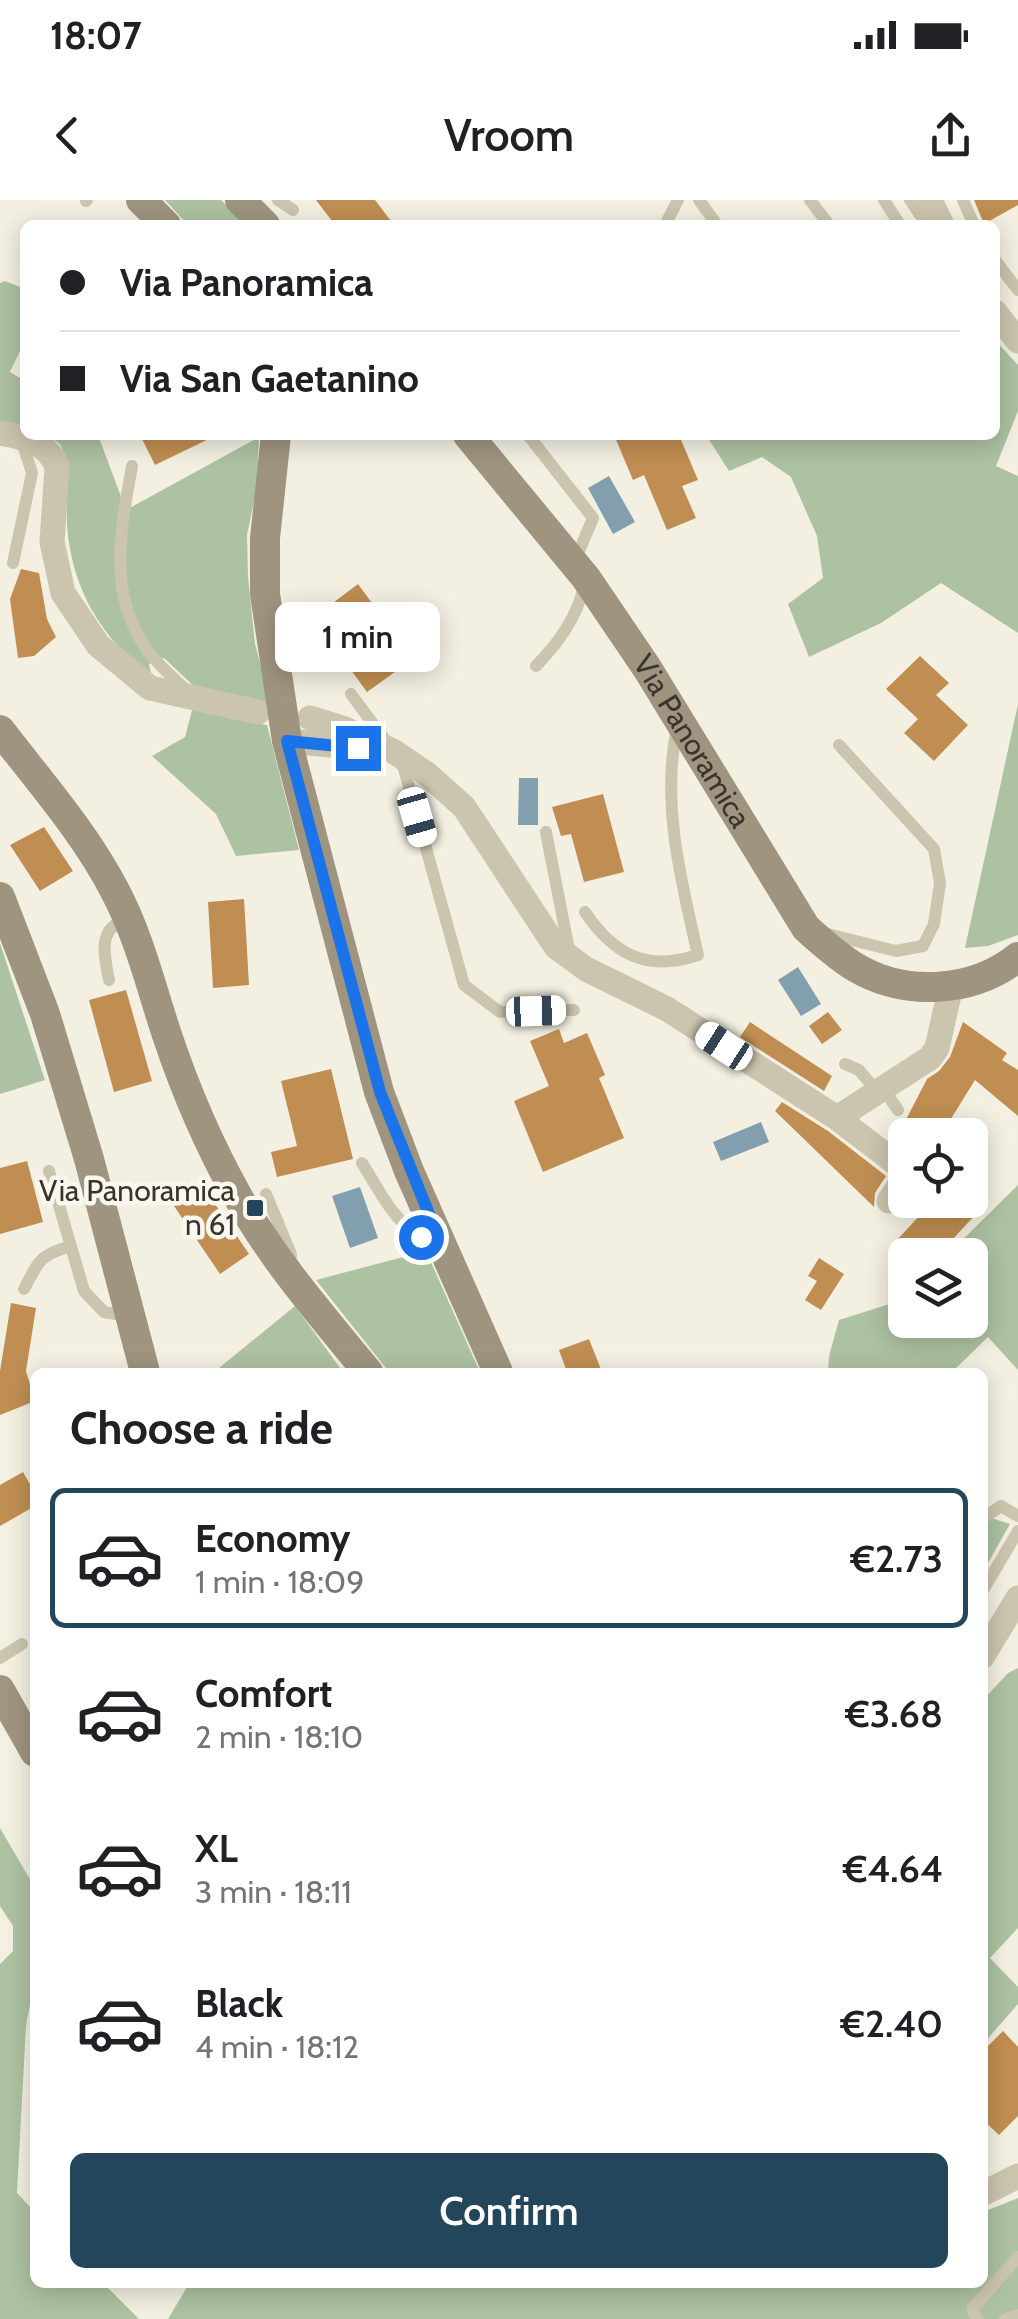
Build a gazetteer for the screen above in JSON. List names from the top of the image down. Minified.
{"streets":{"street":["Via Panoramica"]},"places":{"transit":["Via Panoramica n 61"]},"page":{"status":"18:07","header":"Vroom","banner":["Via Panoramica","Via San Gaetanino"],"bubble":"1 min","heading":"Choose a ride","list":[{"name":"Economy","note":"1 min · 18:09","value":"€2.73"},{"name":"Comfort","note":"2 min · 18:10","value":"€3.68"},{"name":"XL","note":"3 min · 18:11","value":"€4.64"},{"name":"Black","note":"4 min · 18:12","value":"€2.40"}],"buttons":"Confirm"}}
